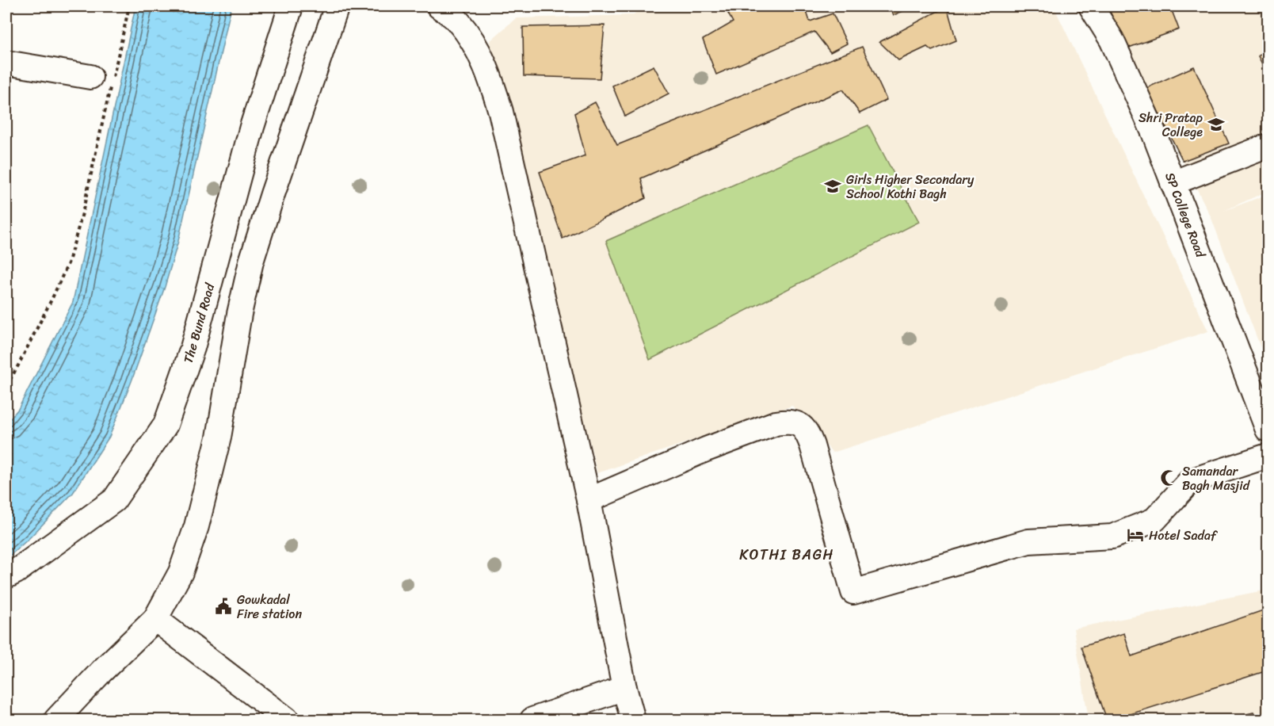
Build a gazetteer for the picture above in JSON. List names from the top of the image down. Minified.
{"streets":{"street":["SP College Road","The Bund Road"]},"districts":["KOTHI BAGH"],"places":{"school or university":["Shri Pratap College","Girls Higher Secondary School Kothi Bagh"],"mosque":["Samandar Bagh Masjid"],"hotel":["Hotel Sadaf"],"public building":["Gowkadal Fire station"]}}
